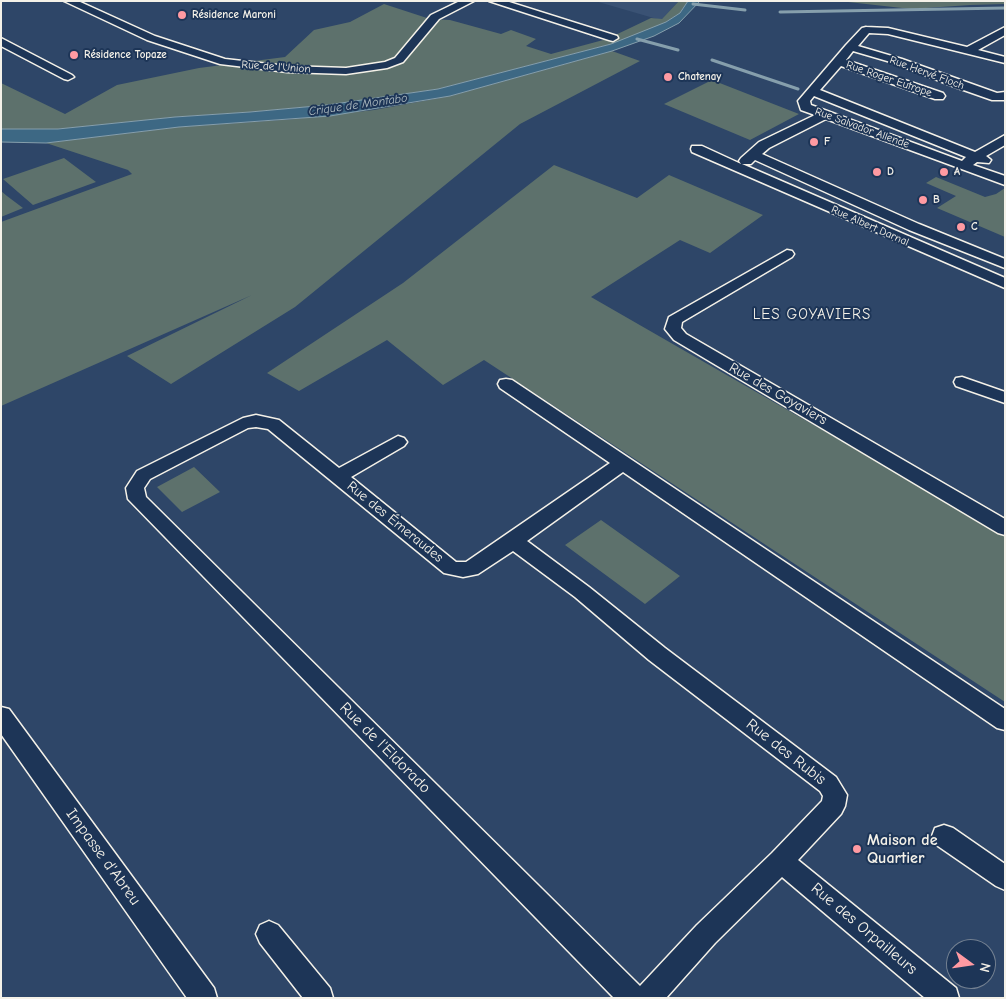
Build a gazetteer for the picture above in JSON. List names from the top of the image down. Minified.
{"streets":{"street":["Rue de l'Union","Rue Hervé Floch","Rue Roger Eutrope","Rue Salvador Allende","Rue Albert Darnal","Rue des Goyaviers","Rue des Émeraudes","Rue de l'Eldorado","Rue des Rubis","Impasse d'Abreu","Rue des Orpailleurs"]},"crossings":[["Rue Hervé Floch","Rue Salvador Allende"],["Rue Roger Eutrope","Rue Salvador Allende"],["Rue des Émeraudes","Rue de l'Eldorado"],["Rue des Émeraudes","Rue des Rubis"],["Rue des Rubis","Rue des Orpailleurs"]],"districts":["LES GOYAVIERS"],"water":["Crique de Montabo"],"places":["Résidence Maroni","Résidence Topaze","Chatenay","F","D","A","B","C","Maison de Quartier"],"north":"right"}
